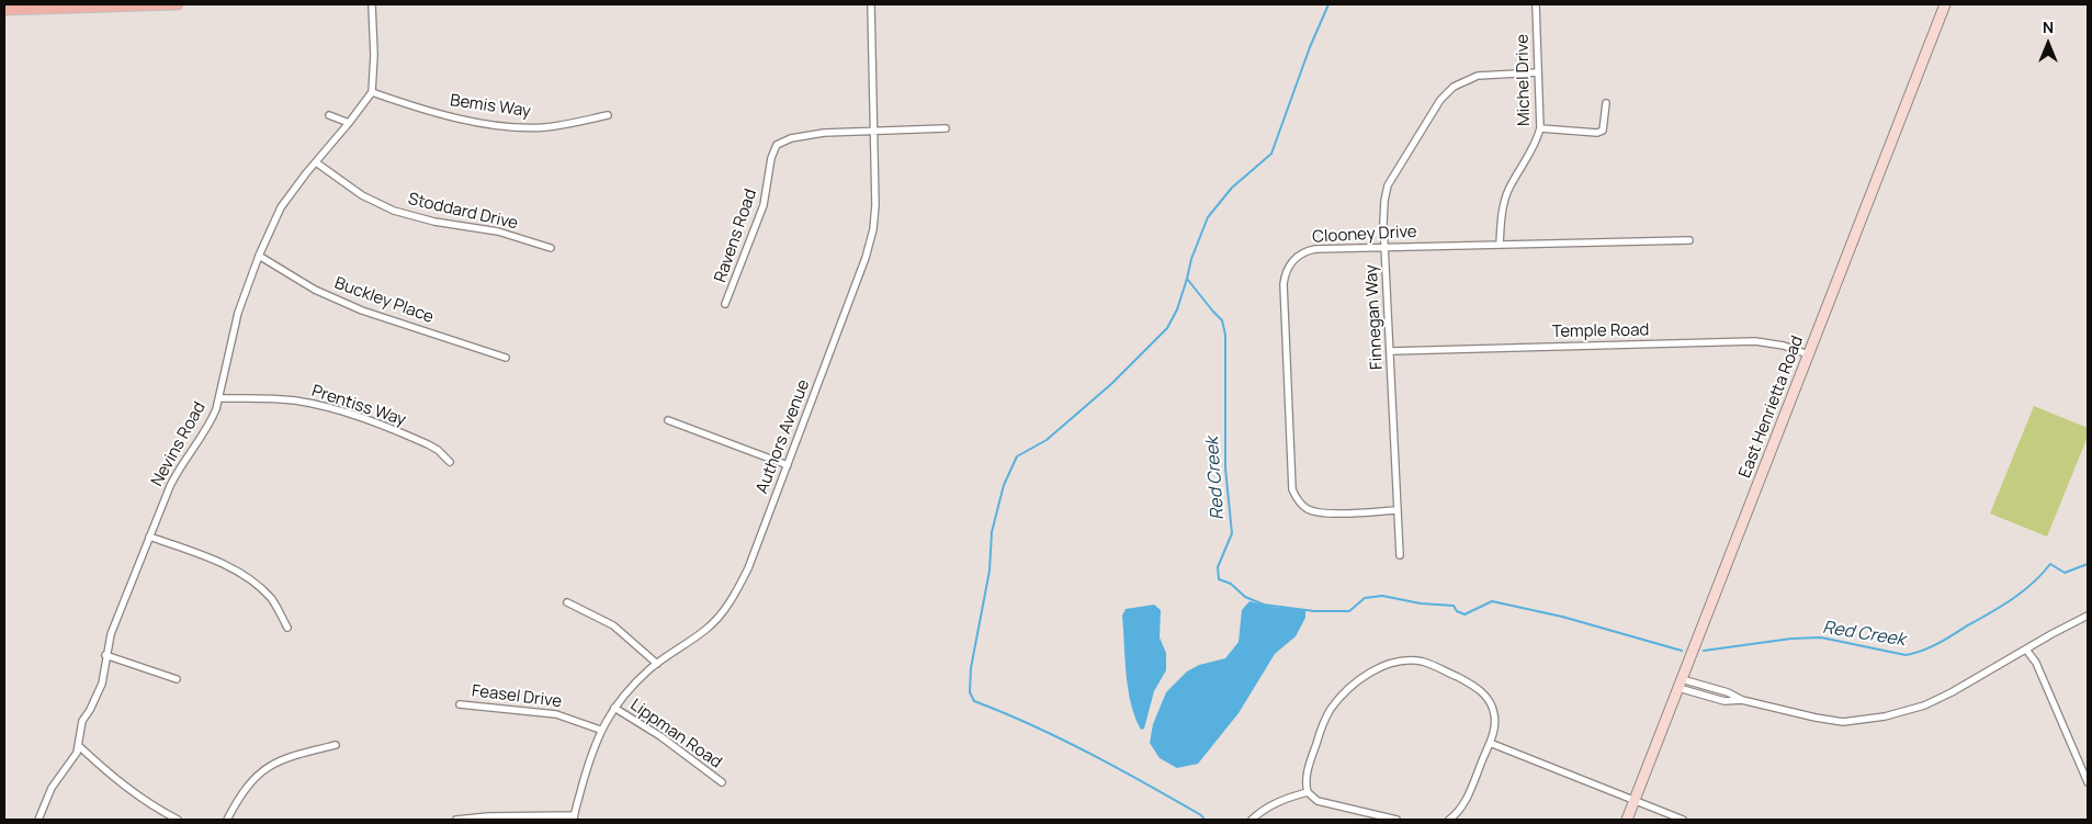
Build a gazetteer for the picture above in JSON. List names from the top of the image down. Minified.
{"streets":{"main road":["East Henrietta Road"],"street":["Michel Drive","Bemis Way","Stoddard Drive","Clooney Drive","Ravens Road","Buckley Place","Finnegan Way","Temple Road","Prentiss Way","Authors Avenue","Nevins Road","Feasel Drive","Lippman Road"]},"crossings":[["Michel Drive","Clooney Drive"],["Michel Drive","Finnegan Way"],["Bemis Way","Nevins Road"],["Stoddard Drive","Nevins Road"],["Clooney Drive","Finnegan Way"],["Ravens Road","Authors Avenue"],["Buckley Place","Nevins Road"],["Finnegan Way","Temple Road"],["Temple Road","East Henrietta Road"],["Prentiss Way","Nevins Road"],["Authors Avenue","Feasel Drive"],["Authors Avenue","Lippman Road"]],"water":["Red Creek"],"north":"top"}
